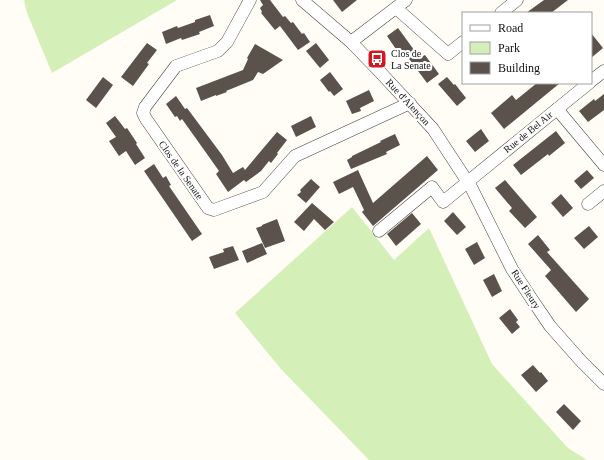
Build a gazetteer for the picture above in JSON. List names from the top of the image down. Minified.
{"streets":{"street":["Rue d'Alençon","Rue de Bel Air","Clos de la Senate","Rue Fleury"]},"crossings":[["Rue d'Alençon","Rue de Bel Air"],["Rue d'Alençon","Clos de la Senate"],["Rue d'Alençon","Rue Fleury"],["Rue de Bel Air","Rue Fleury"]],"places":{"bus stop":["Clos de La Senate"]},"legend":["Road","Park","Building"]}
